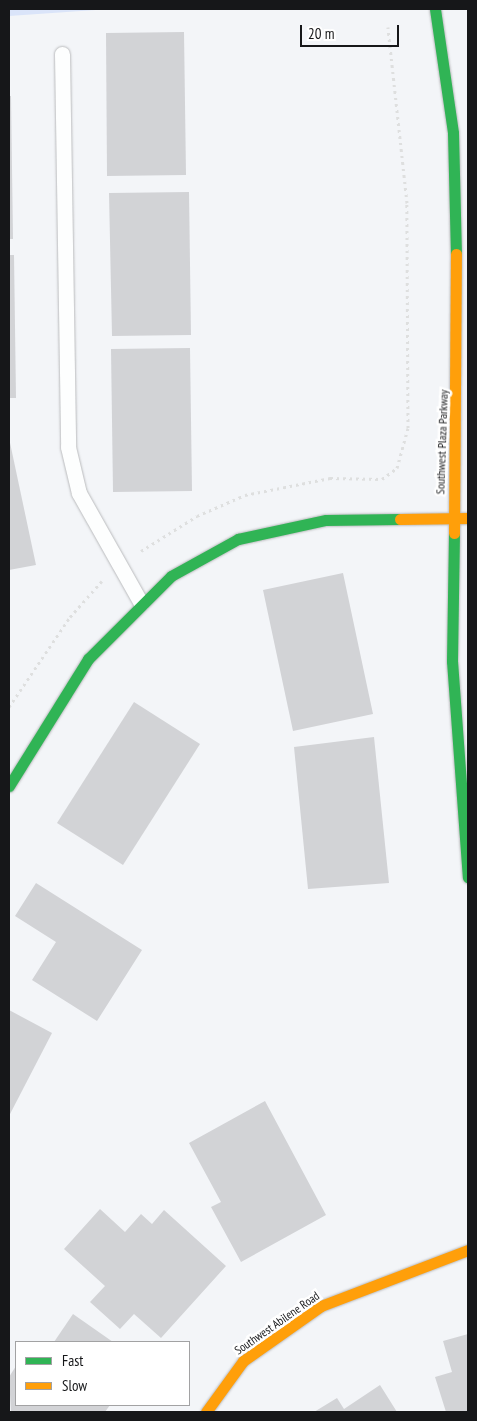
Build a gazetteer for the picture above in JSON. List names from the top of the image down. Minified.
{"streets":{"street":["Southwest Plaza Parkway","Southwest Abilene Road"]},"legend":["Fast","Slow"],"scale_bar":"20 m"}
